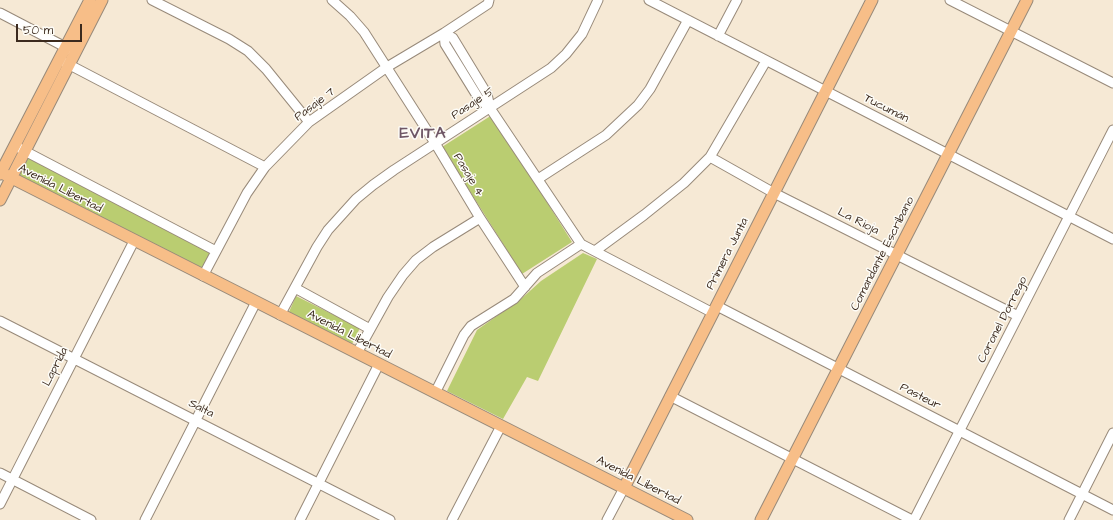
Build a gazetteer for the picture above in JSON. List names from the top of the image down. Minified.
{"streets":{"main road":["Avenida Libertad","Primera Junta","Comandante Escribano"],"street":["Pasaje 5","Pasaje 7","Tucumán","Pasaje 4","La Rioja","Coronel Dorrego","Laprida","Pasteur","Salta"]},"crossings":[["Pasaje 5","Pasaje 4"],["Pasaje 5","Avenida Libertad"],["Pasaje 7","Pasaje 4"],["Pasaje 7","Avenida Libertad"],["Tucumán","Primera Junta"],["Tucumán","Comandante Escribano"],["Tucumán","Coronel Dorrego"],["Avenida Libertad","Primera Junta"],["Avenida Libertad","Laprida"],["La Rioja","Primera Junta"],["La Rioja","Comandante Escribano"],["La Rioja","Coronel Dorrego"],["Primera Junta","Pasteur"],["Comandante Escribano","Pasteur"],["Coronel Dorrego","Pasteur"],["Laprida","Salta"]],"districts":["EVITA"],"scale_bar":"50 m"}
